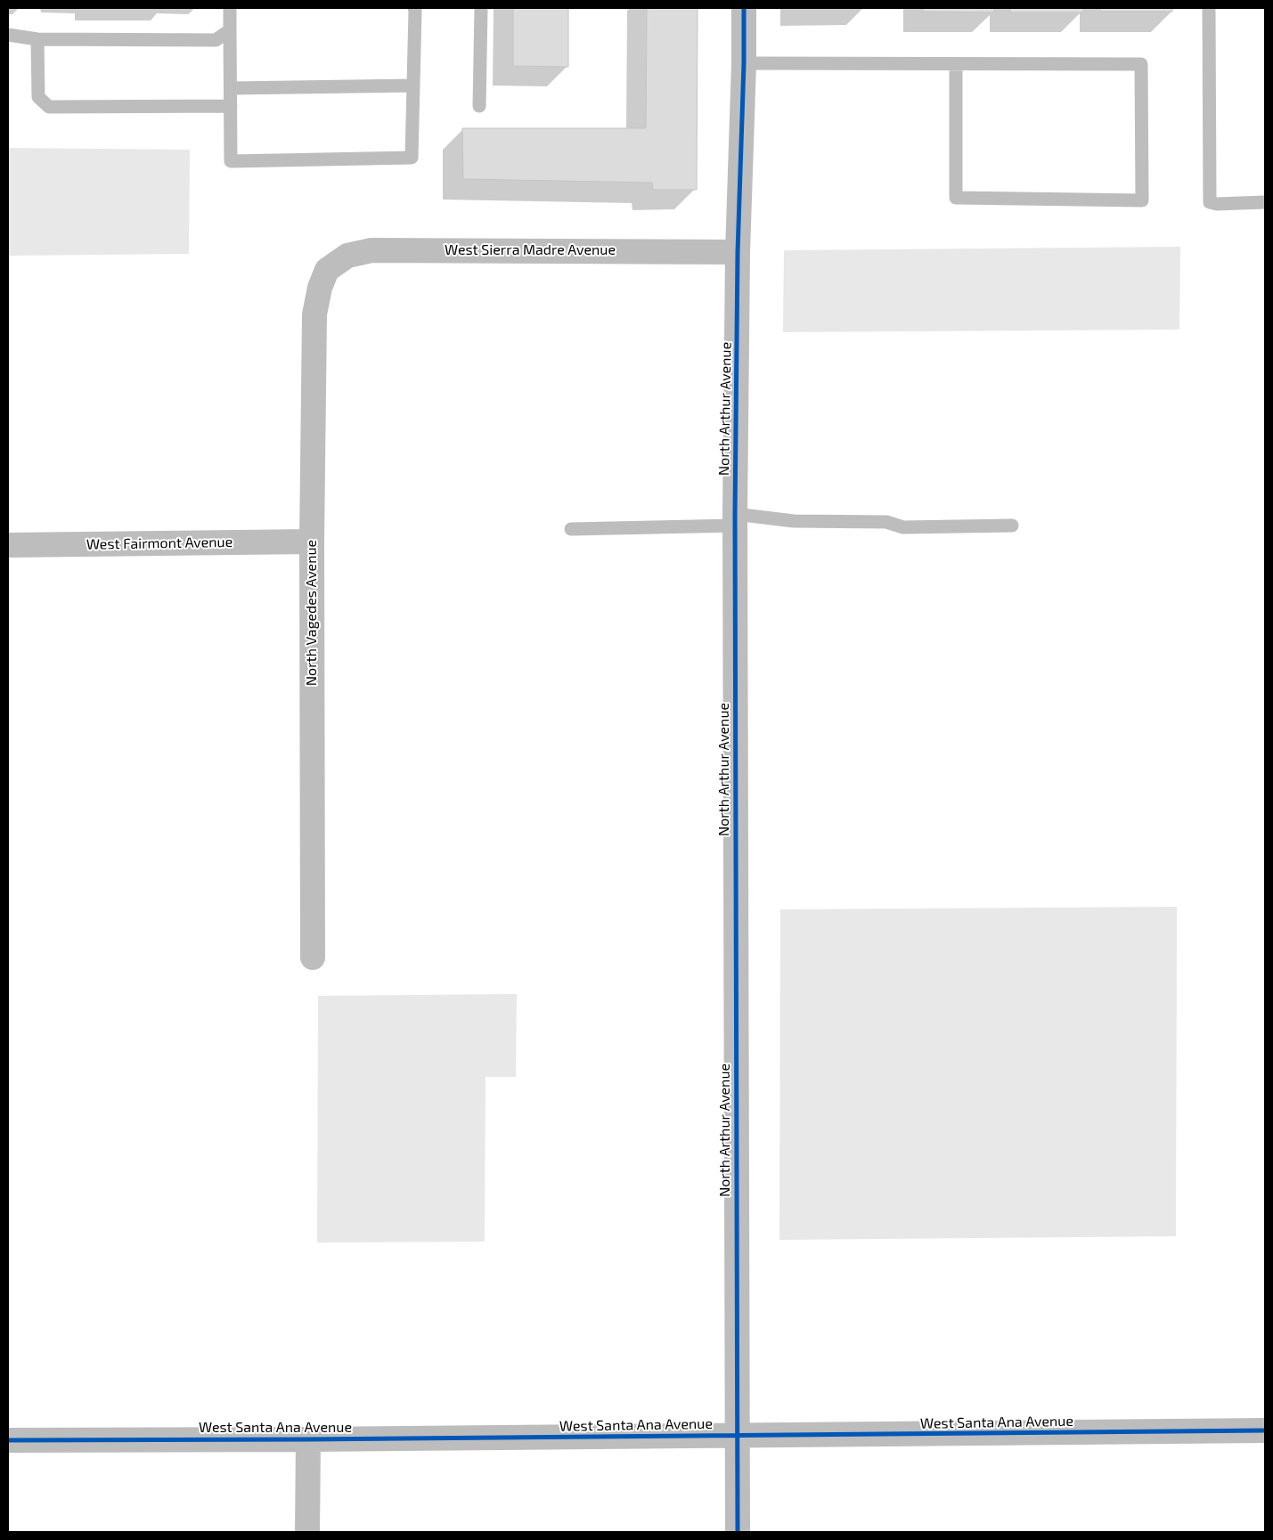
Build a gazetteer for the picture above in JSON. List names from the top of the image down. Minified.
{"streets":{"street":["West Sierra Madre Avenue","North Arthur Avenue","West Fairmont Avenue","North Vagedes Avenue","West Santa Ana Avenue"]},"crossings":[["West Sierra Madre Avenue","North Arthur Avenue"],["West Sierra Madre Avenue","North Vagedes Avenue"],["North Arthur Avenue","West Santa Ana Avenue"],["West Fairmont Avenue","North Vagedes Avenue"]]}
